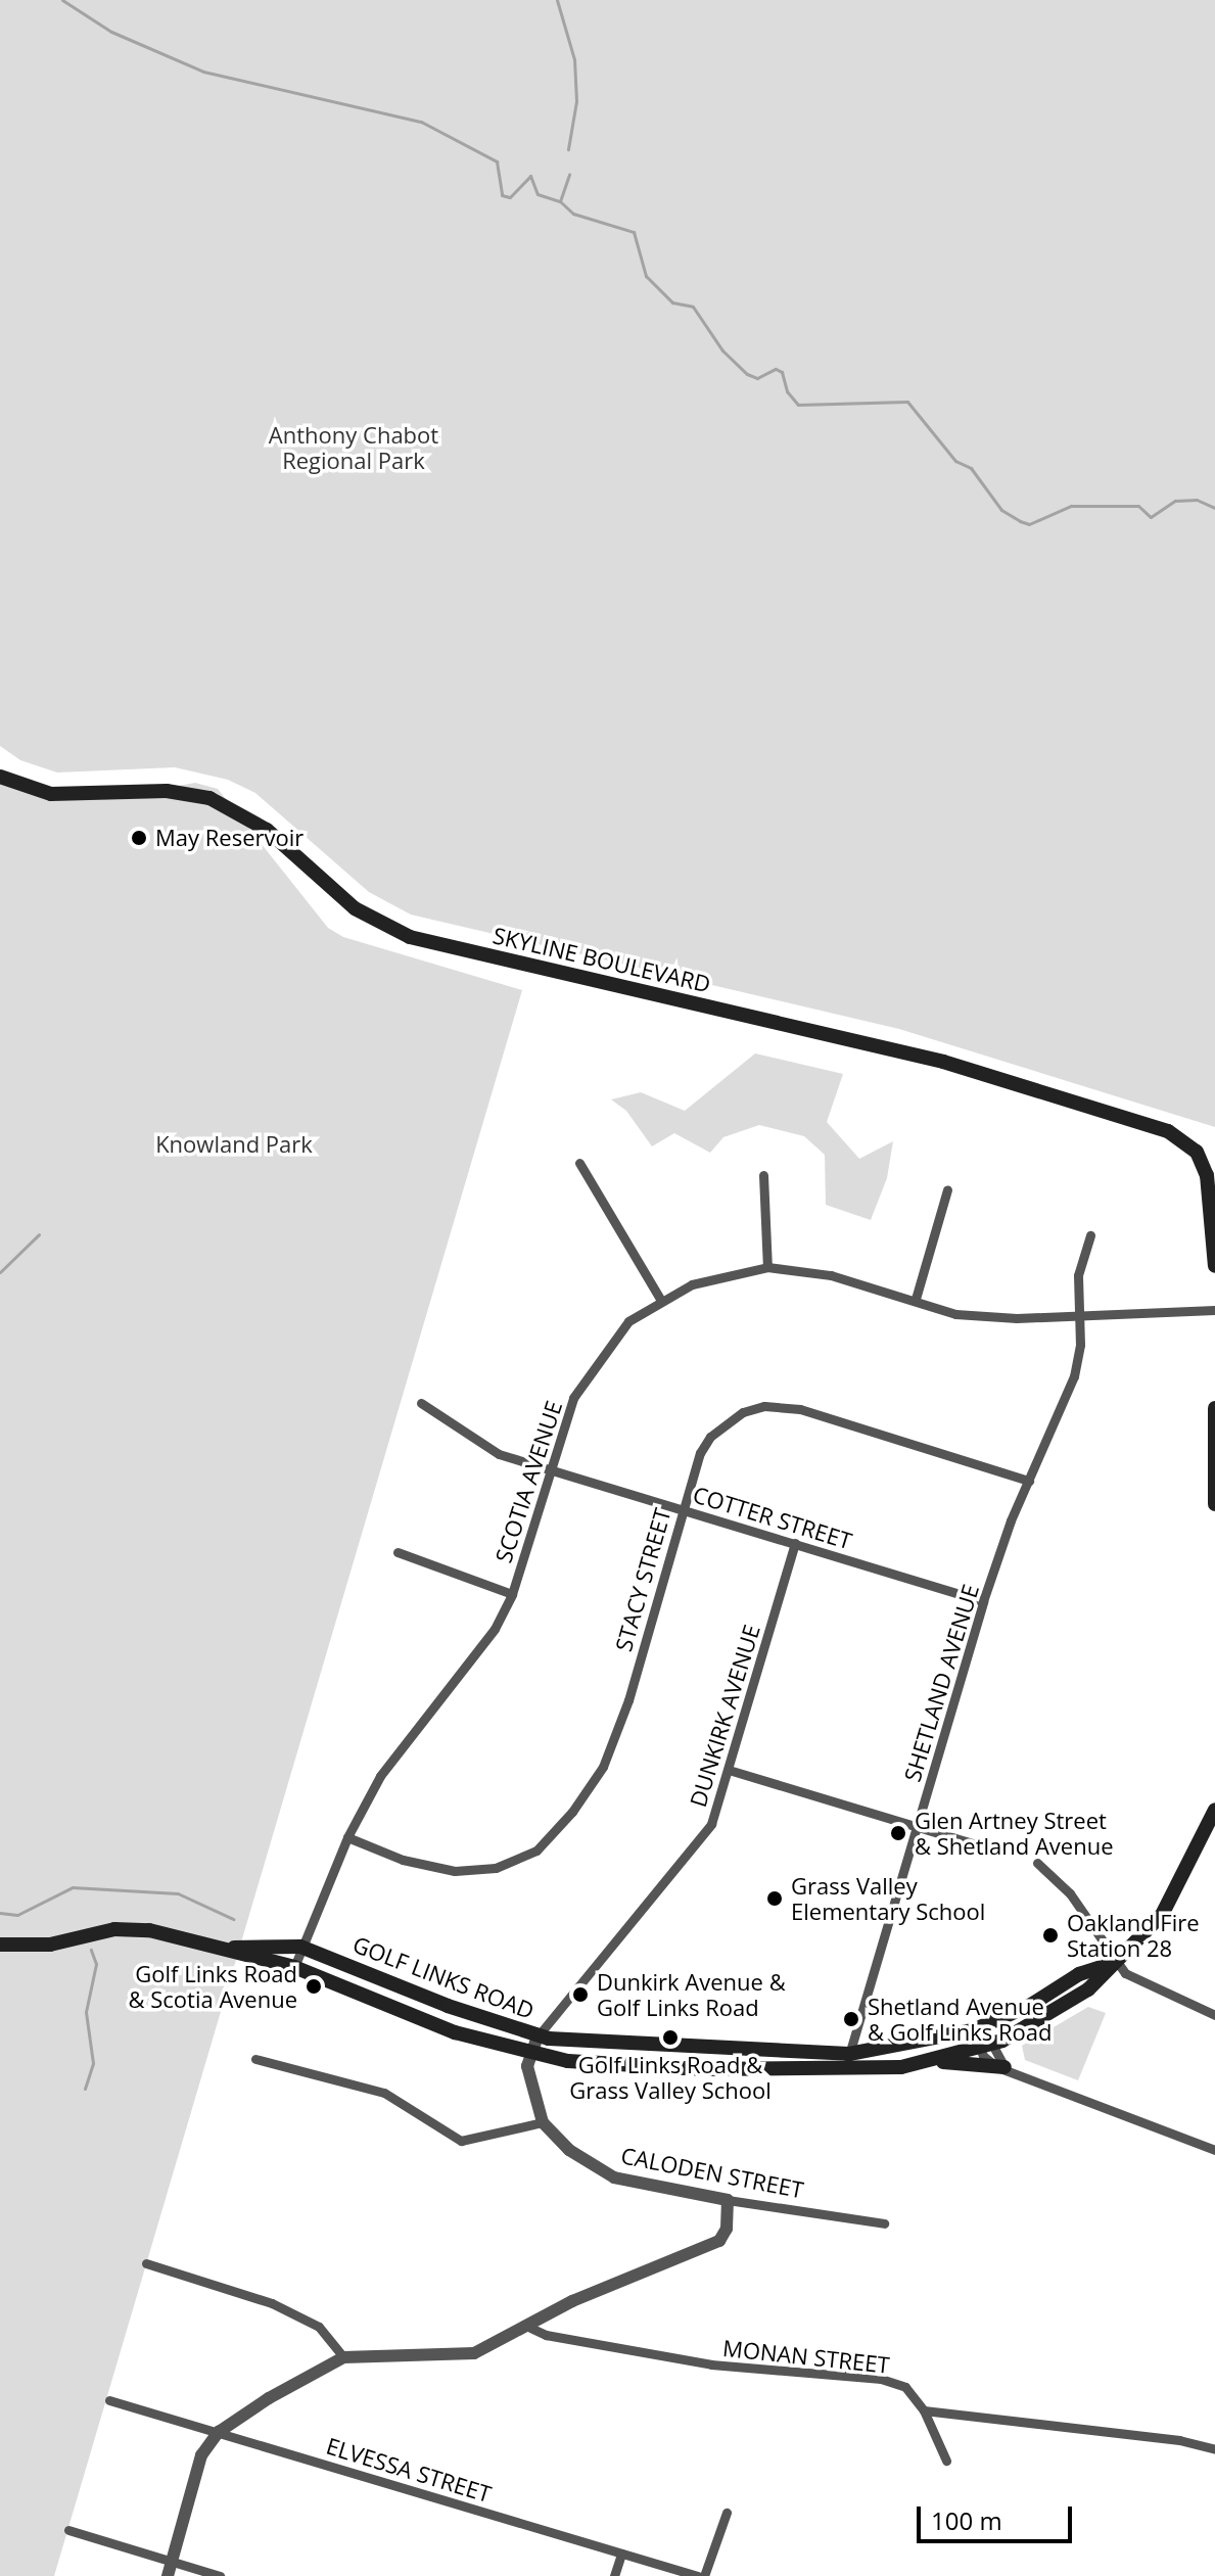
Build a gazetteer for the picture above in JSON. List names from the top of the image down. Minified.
{"streets":{"main road":["SKYLINE BOULEVARD","GOLF LINKS ROAD"],"street":["SCOTIA AVENUE","COTTER STREET","STACY STREET","SHETLAND AVENUE","DUNKIRK AVENUE","CALODEN STREET","MONAN STREET","ELVESSA STREET"]},"crossings":[["SCOTIA AVENUE","COTTER STREET"],["SCOTIA AVENUE","STACY STREET"],["SCOTIA AVENUE","SHETLAND AVENUE"],["SCOTIA AVENUE","GOLF LINKS ROAD"],["COTTER STREET","STACY STREET"],["COTTER STREET","SHETLAND AVENUE"],["COTTER STREET","DUNKIRK AVENUE"],["STACY STREET","SHETLAND AVENUE"],["SHETLAND AVENUE","GOLF LINKS ROAD"],["DUNKIRK AVENUE","GOLF LINKS ROAD"],["GOLF LINKS ROAD","CALODEN STREET"]],"parks":["Anthony Chabot Regional Park","Knowland Park"],"places":["May Reservoir","Glen Artney Street & Shetland Avenue","Grass Valley Elementary School","Oakland Fire Station 28","Golf Links Road & Scotia Avenue","Dunkirk Avenue & Golf Links Road","Shetland Avenue & Golf Links Road","Golf Links Road & Grass Valley School"],"scale_bar":"100 m"}
